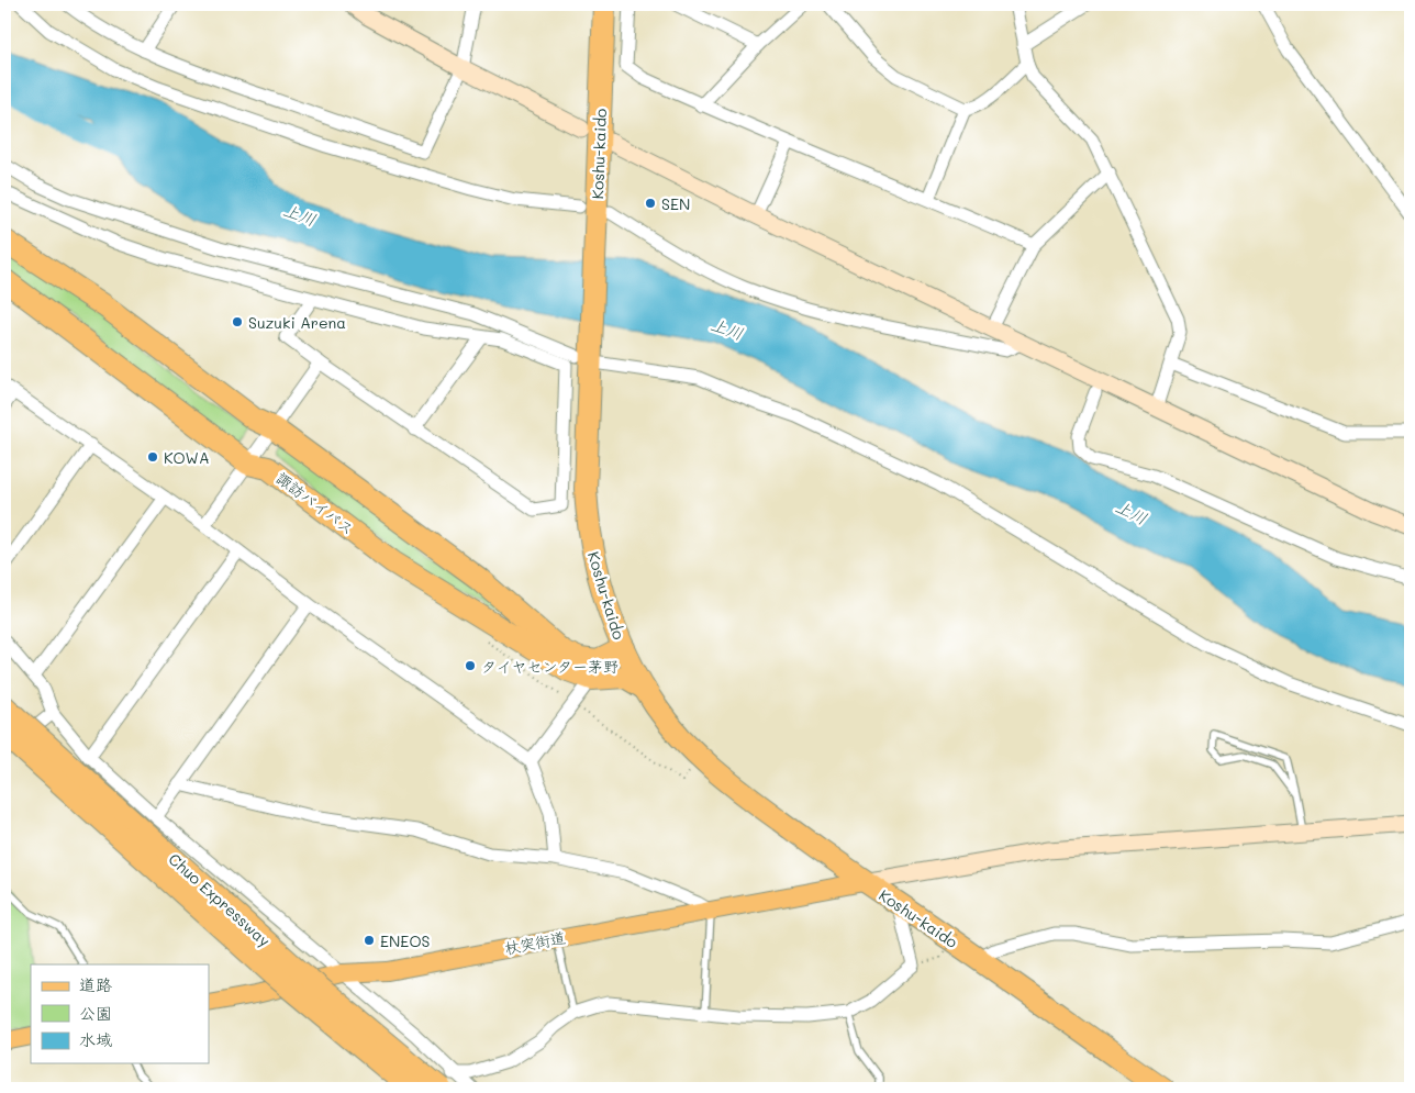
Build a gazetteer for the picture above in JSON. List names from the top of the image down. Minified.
{"streets":{"highway":["Koshu-kaido","諏訪バイパス","Chuo Expressway"],"main road":["杖突街道"]},"crossings":[["Koshu-kaido","諏訪バイパス"],["Koshu-kaido","杖突街道"]],"water":["上川"],"places":["SEN","Suzuki Arena","KOWA","タイヤセンター茅野","ENEOS"],"legend":["道路","公園","水域"]}
